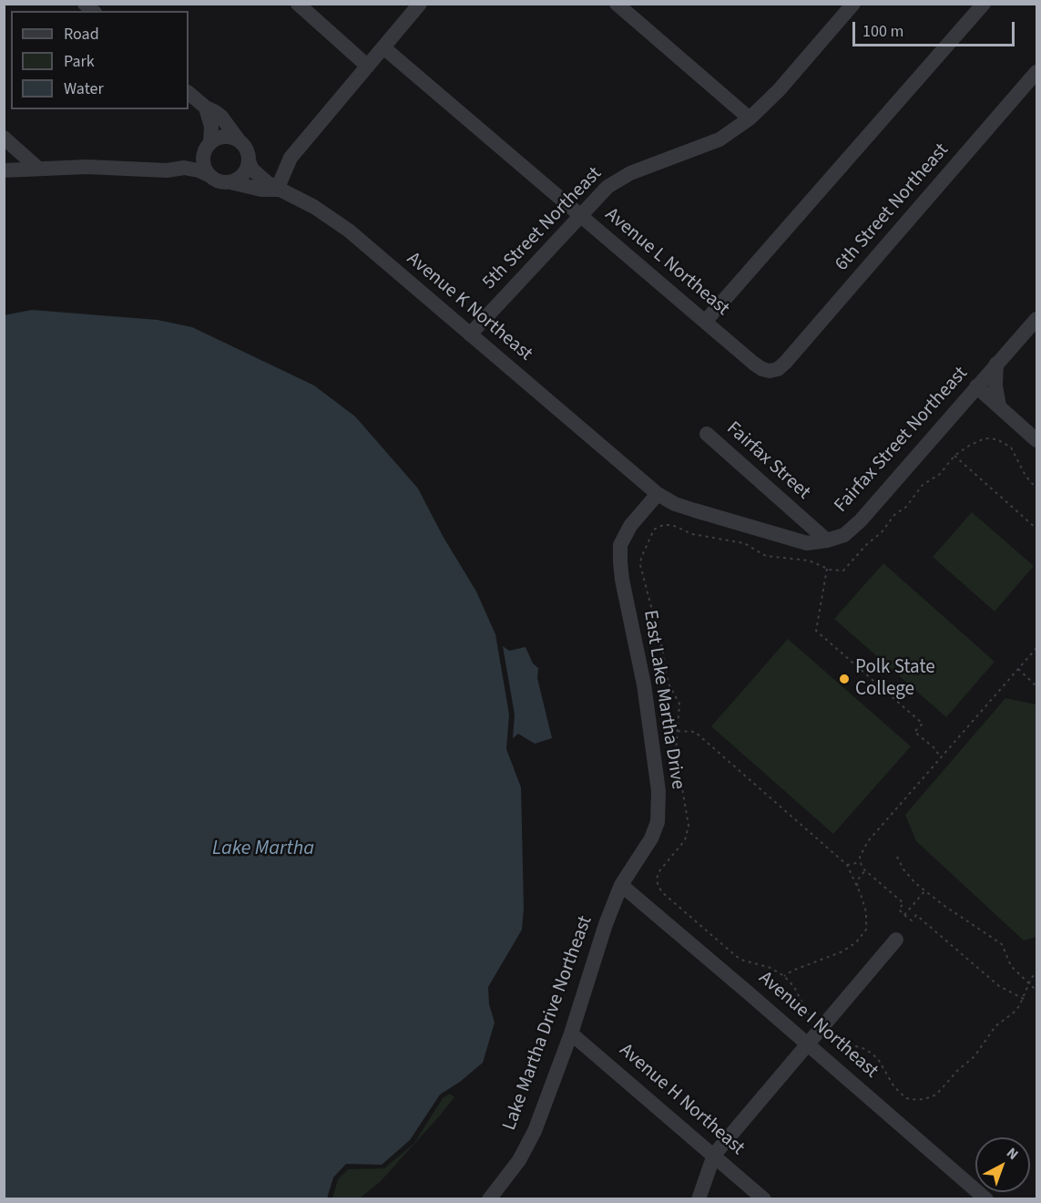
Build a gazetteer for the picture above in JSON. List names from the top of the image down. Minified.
{"streets":{"street":["6th Street Northeast","5th Street Northeast","Avenue L Northeast","Avenue K Northeast","Fairfax Street Northeast","Fairfax Street","East Lake Martha Drive","Lake Martha Drive Northeast","Avenue I Northeast","Avenue H Northeast"]},"crossings":[["6th Street Northeast","Avenue L Northeast"],["5th Street Northeast","Avenue L Northeast"],["5th Street Northeast","Avenue K Northeast"],["Avenue K Northeast","Fairfax Street Northeast"],["Fairfax Street Northeast","Fairfax Street"],["Fairfax Street Northeast","East Lake Martha Drive"],["East Lake Martha Drive","Lake Martha Drive Northeast"],["East Lake Martha Drive","Avenue I Northeast"],["Lake Martha Drive Northeast","Avenue I Northeast"],["Lake Martha Drive Northeast","Avenue H Northeast"]],"water":["Lake Martha"],"places":["Polk State College"],"legend":["Road","Park","Water"],"scale_bar":"100 m","north":"top right"}
